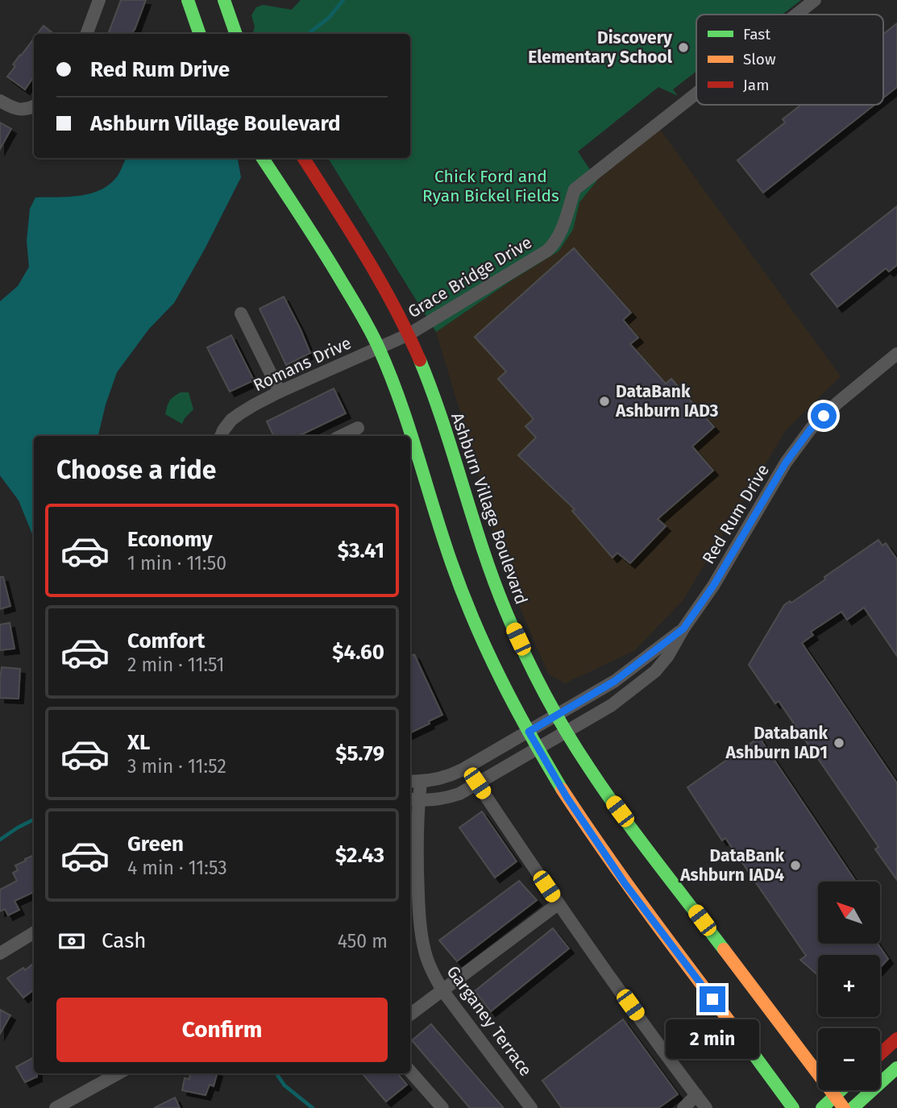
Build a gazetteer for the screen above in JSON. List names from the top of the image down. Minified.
{"streets":{"main road":["Ashburn Village Boulevard"],"street":["Grace Bridge Drive","Romans Drive","Red Rum Drive","Garganey Terrace"]},"crossings":[["Grace Bridge Drive","Romans Drive"],["Grace Bridge Drive","Ashburn Village Boulevard"],["Romans Drive","Ashburn Village Boulevard"],["Ashburn Village Boulevard","Red Rum Drive"]],"parks":["Chick Ford and Ryan Bickel Fields"],"places":["Discovery Elementary School","DataBank Ashburn IAD3","Databank Ashburn IAD1","DataBank Ashburn IAD4"],"legend":["Fast","Slow","Jam"],"north":"top left","page":{"banner":["Red Rum Drive","Ashburn Village Boulevard"],"heading":"Choose a ride","list":[{"name":"Economy","note":"1 min · 11:50","value":"$3.41"},{"name":"Comfort","note":"2 min · 11:51","value":"$4.60"},{"name":"XL","note":"3 min · 11:52","value":"$5.79"},{"name":"Green","note":"4 min · 11:53","value":"$2.43"}],"map_buttons":["+","−"],"pay":["Cash","450 m"],"buttons":"Confirm","bubble":"2 min"}}
